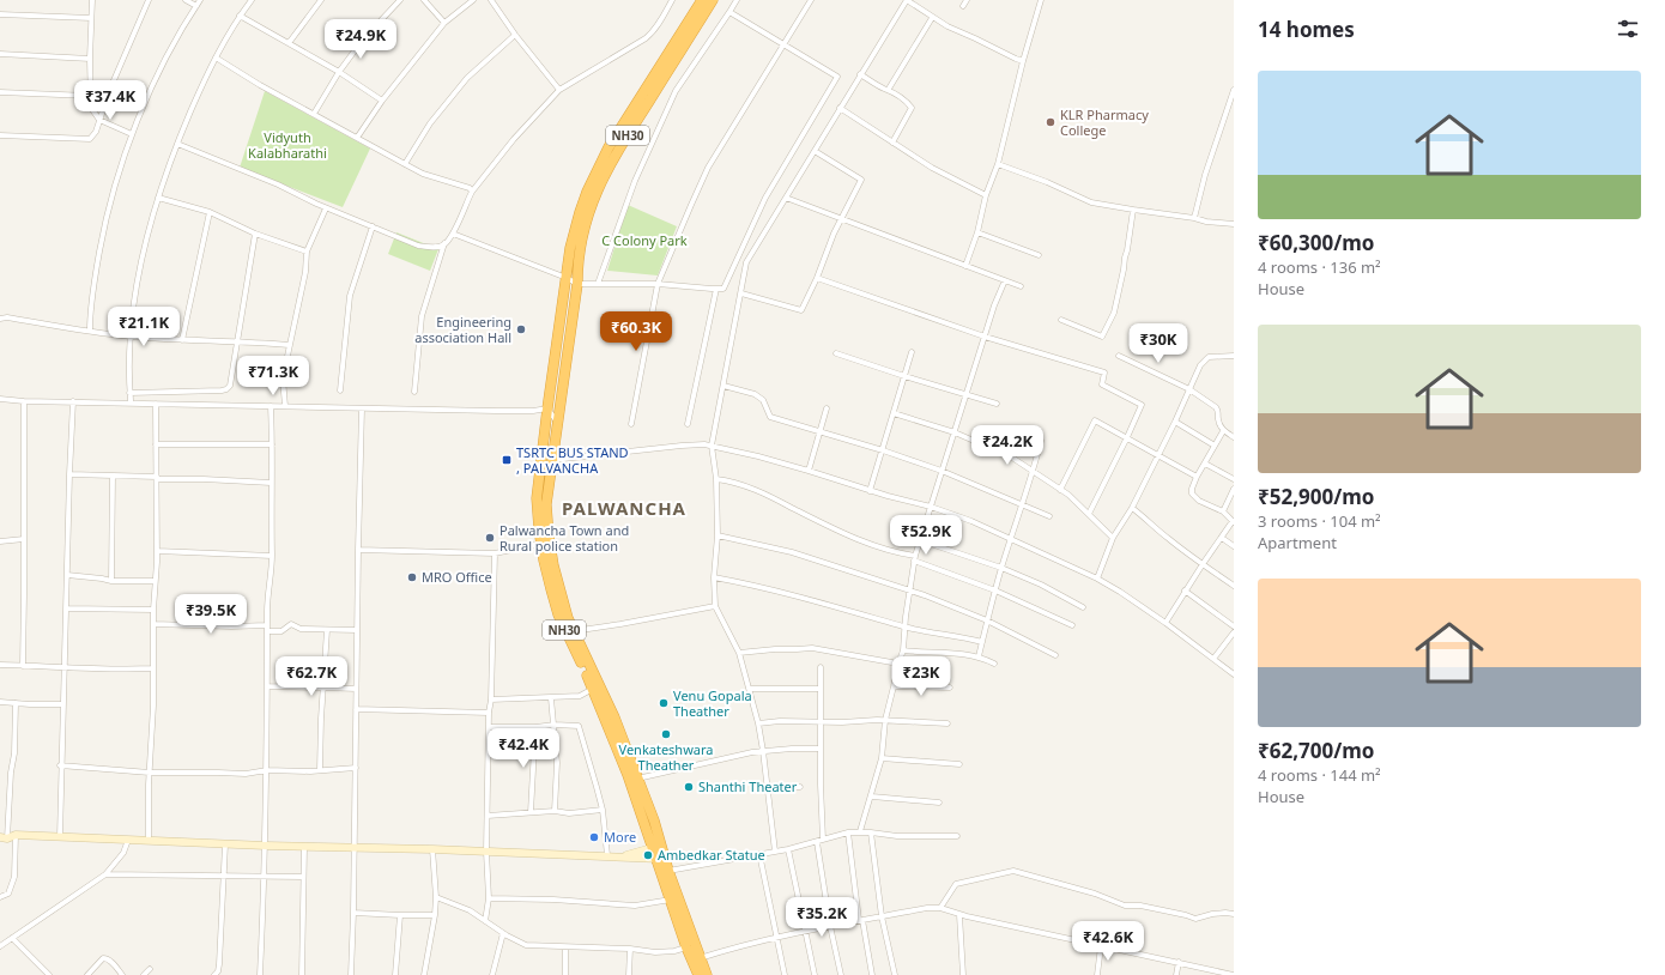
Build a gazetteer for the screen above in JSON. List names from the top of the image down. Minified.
{"streets":{"highway":["NH30"]},"districts":["PALWANCHA"],"parks":["Vidyuth Kalabharathi","C Colony Park"],"places":{"other":["KLR Pharmacy College","Engineering association Hall","Palwancha Town and Rural police station","MRO Office","Venu Gopala Theather","Venkateshwara Theather","Shanthi Theater","More","Ambedkar Statue"],"transit":["TSRTC BUS STAND , PALVANCHA"]},"page":{"heading":"14 homes","price":["₹24.9K","₹37.4K","₹21.1K","₹60.3K","₹30K","₹71.3K","₹24.2K","₹52.9K","₹39.5K","₹62.7K","₹23K","₹42.4K","₹35.2K","₹42.6K"],"list":[{"name":"₹60,300/mo","note":"4 rooms · 136 m² · House"},{"name":"₹52,900/mo","note":"3 rooms · 104 m² · Apartment"},{"name":"₹62,700/mo","note":"4 rooms · 144 m² · House"}]}}
